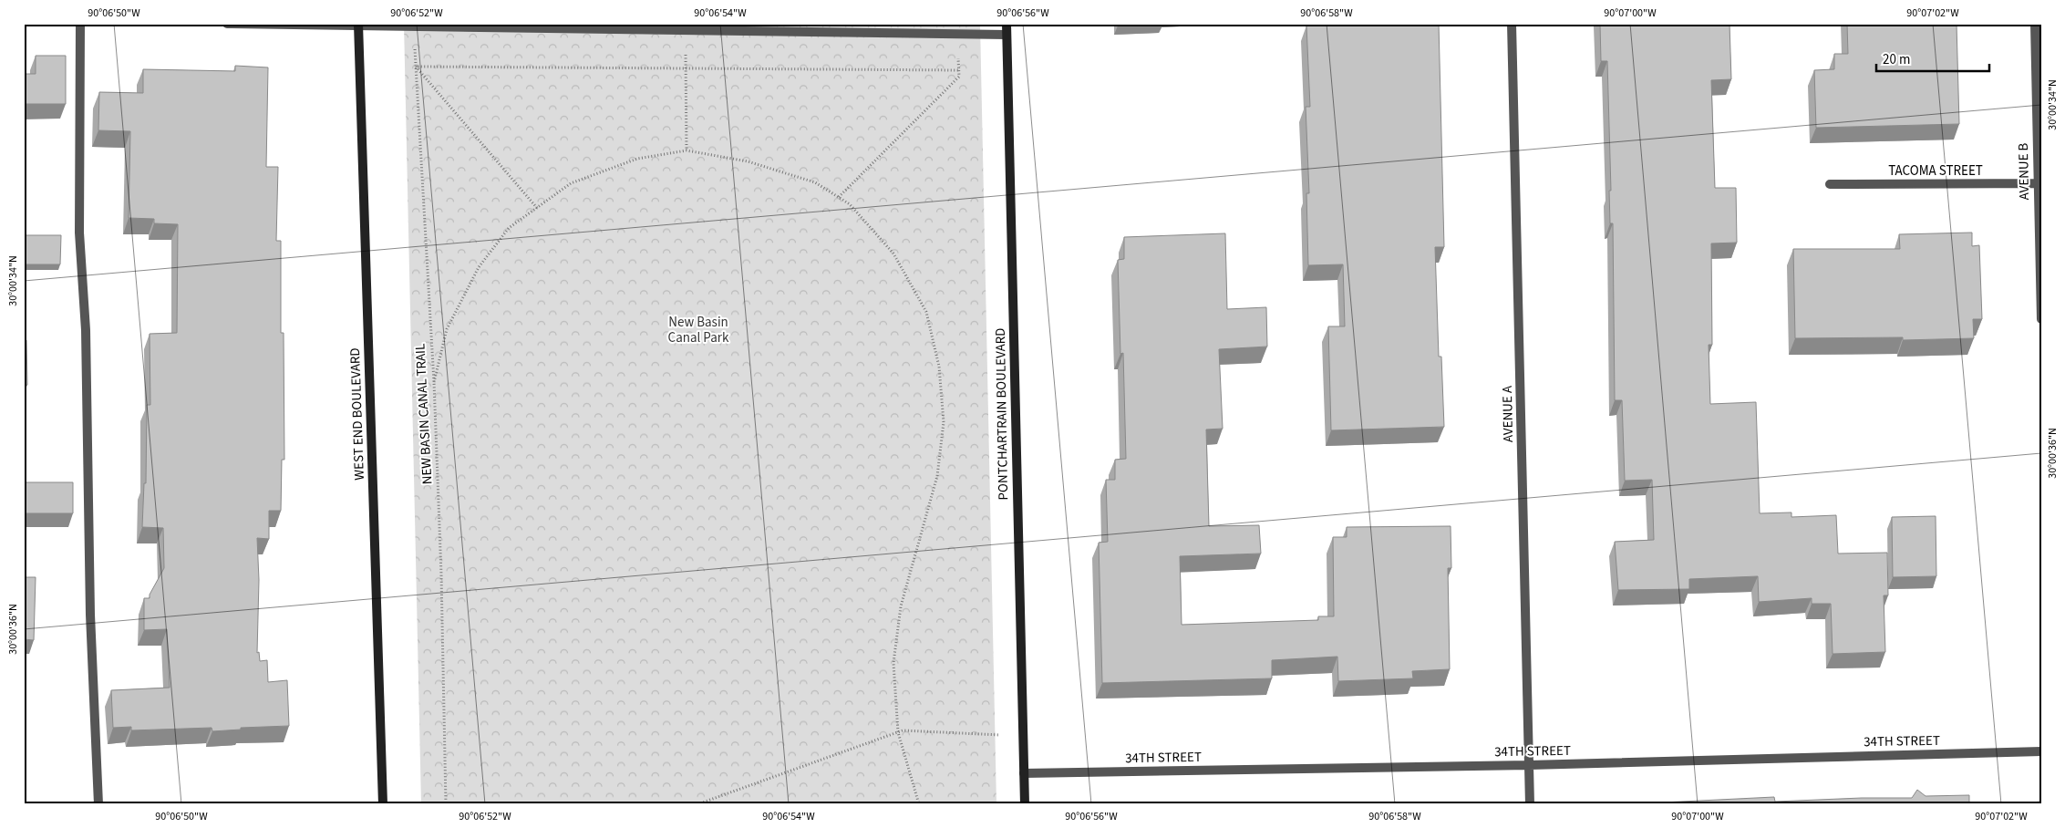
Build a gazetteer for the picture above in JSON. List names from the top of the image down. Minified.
{"streets":{"main road":["WEST END BOULEVARD","PONTCHARTRAIN BOULEVARD"],"street":["TACOMA STREET","AVENUE B","AVENUE A","34TH STREET"],"path":["NEW BASIN CANAL TRAIL"]},"crossings":[["TACOMA STREET","AVENUE B"],["PONTCHARTRAIN BOULEVARD","34TH STREET"],["AVENUE A","34TH STREET"]],"parks":["New Basin Canal Park"],"scale_bar":"20 m","coordinates":["90°06'50\"W","90°06'52\"W","90°06'54\"W","90°06'56\"W","90°06'58\"W","90°07'00\"W","90°07'02\"W","30°00'34\"N","30°00'36\"N"]}
